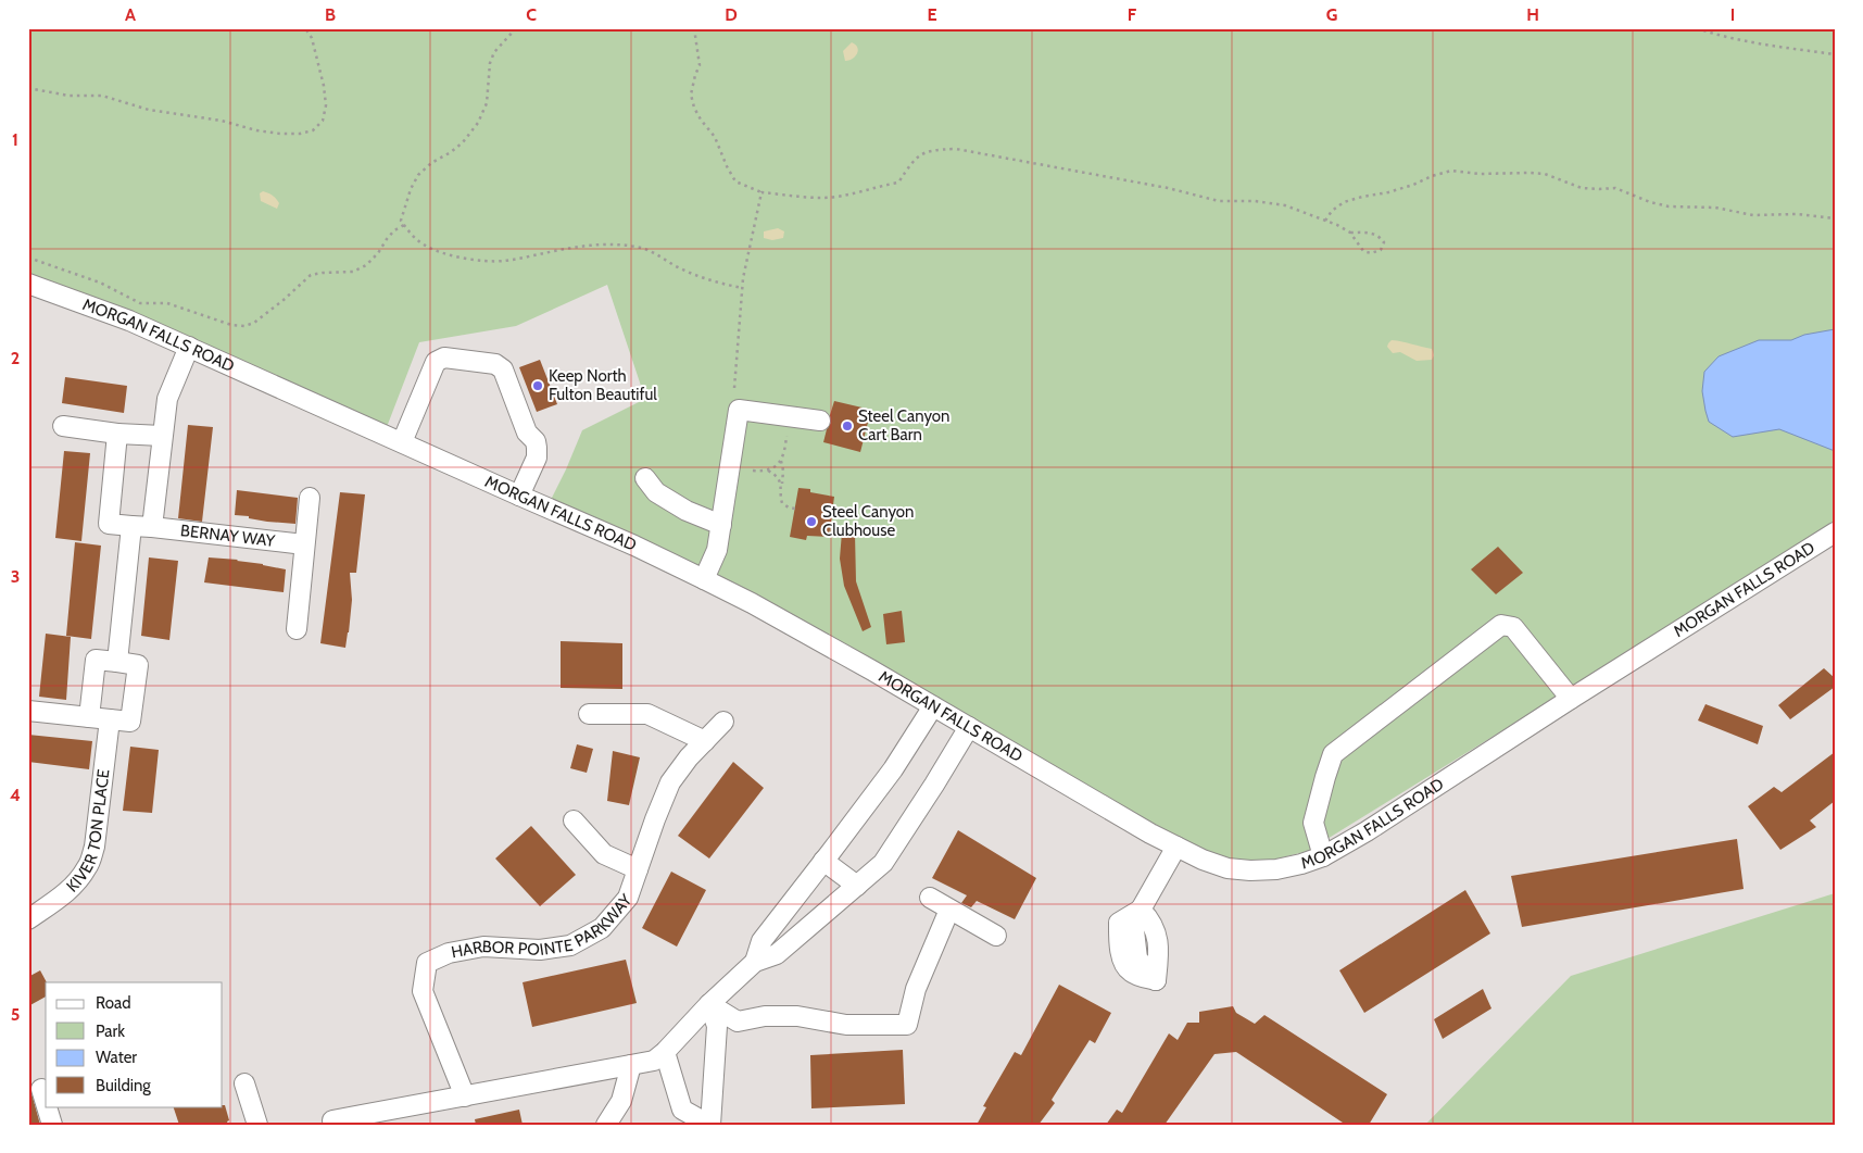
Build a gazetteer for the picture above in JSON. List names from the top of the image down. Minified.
{"streets":{"street":["MORGAN FALLS ROAD","BERNAY WAY","KIVER TON PLACE","HARBOR POINTE PARKWAY"]},"places":["Keep North Fulton Beautiful","Steel Canyon Cart Barn","Steel Canyon Clubhouse"],"legend":["Road","Park","Water","Building"],"grid":{"columns":["A","B","C","D","E","F","G","H","I"],"rows":["1","2","3","4","5"]}}
